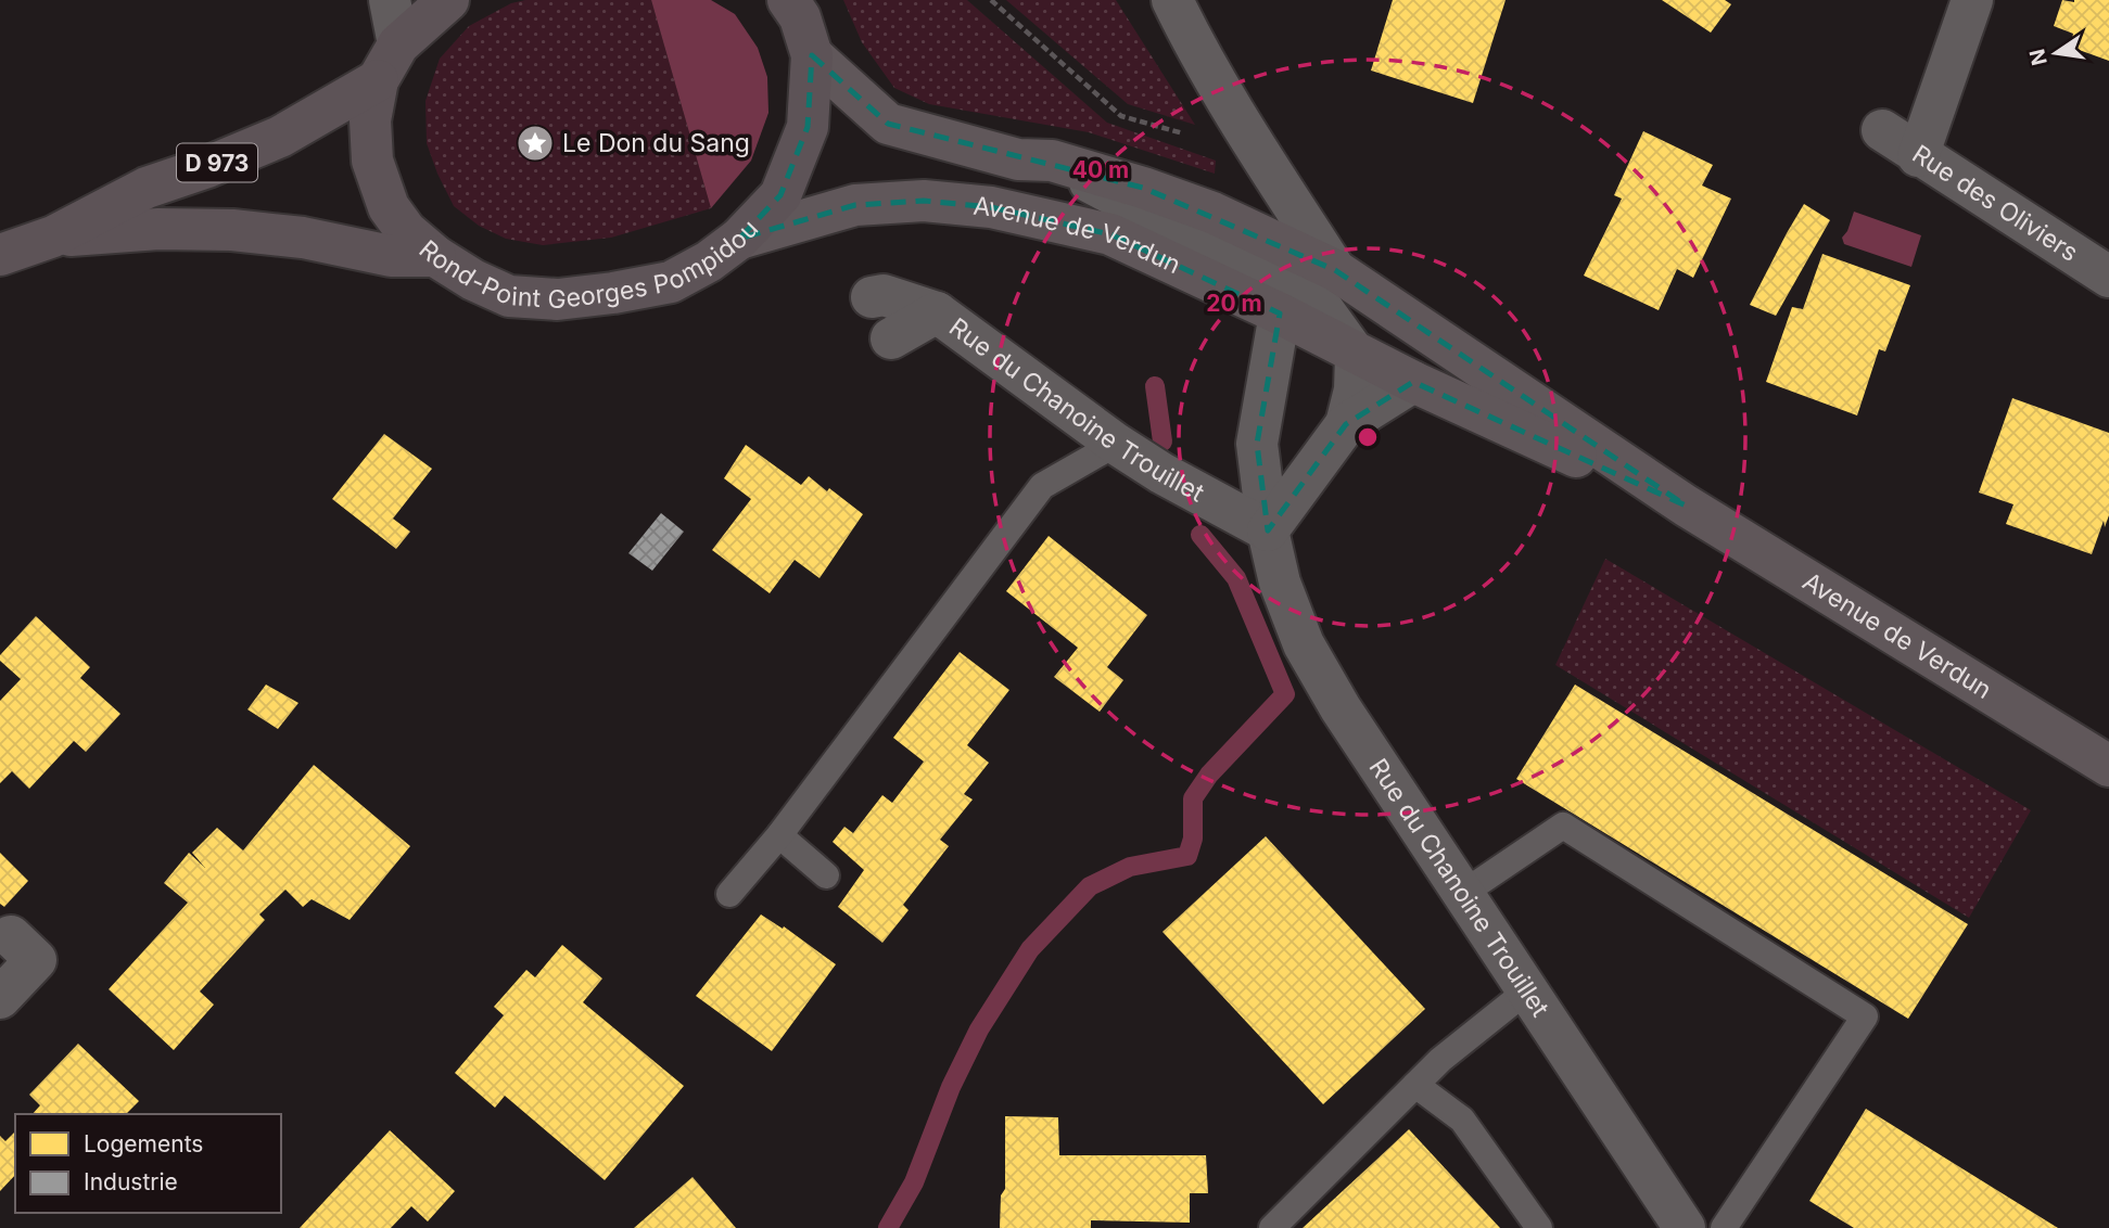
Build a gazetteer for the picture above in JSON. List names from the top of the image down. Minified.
{"streets":{"main road":["D 973","Rond-Point Georges Pompidou","Avenue de Verdun"],"street":["Rue des Oliviers","Rue du Chanoine Trouillet"]},"crossings":[["D 973","Rond-Point Georges Pompidou"],["Rond-Point Georges Pompidou","Avenue de Verdun"],["Avenue de Verdun","Rue du Chanoine Trouillet"]],"places":{"place":["Le Don du Sang"]},"legend":["Logements","Industrie"],"north":"left","rings":["40 m","20 m"]}
